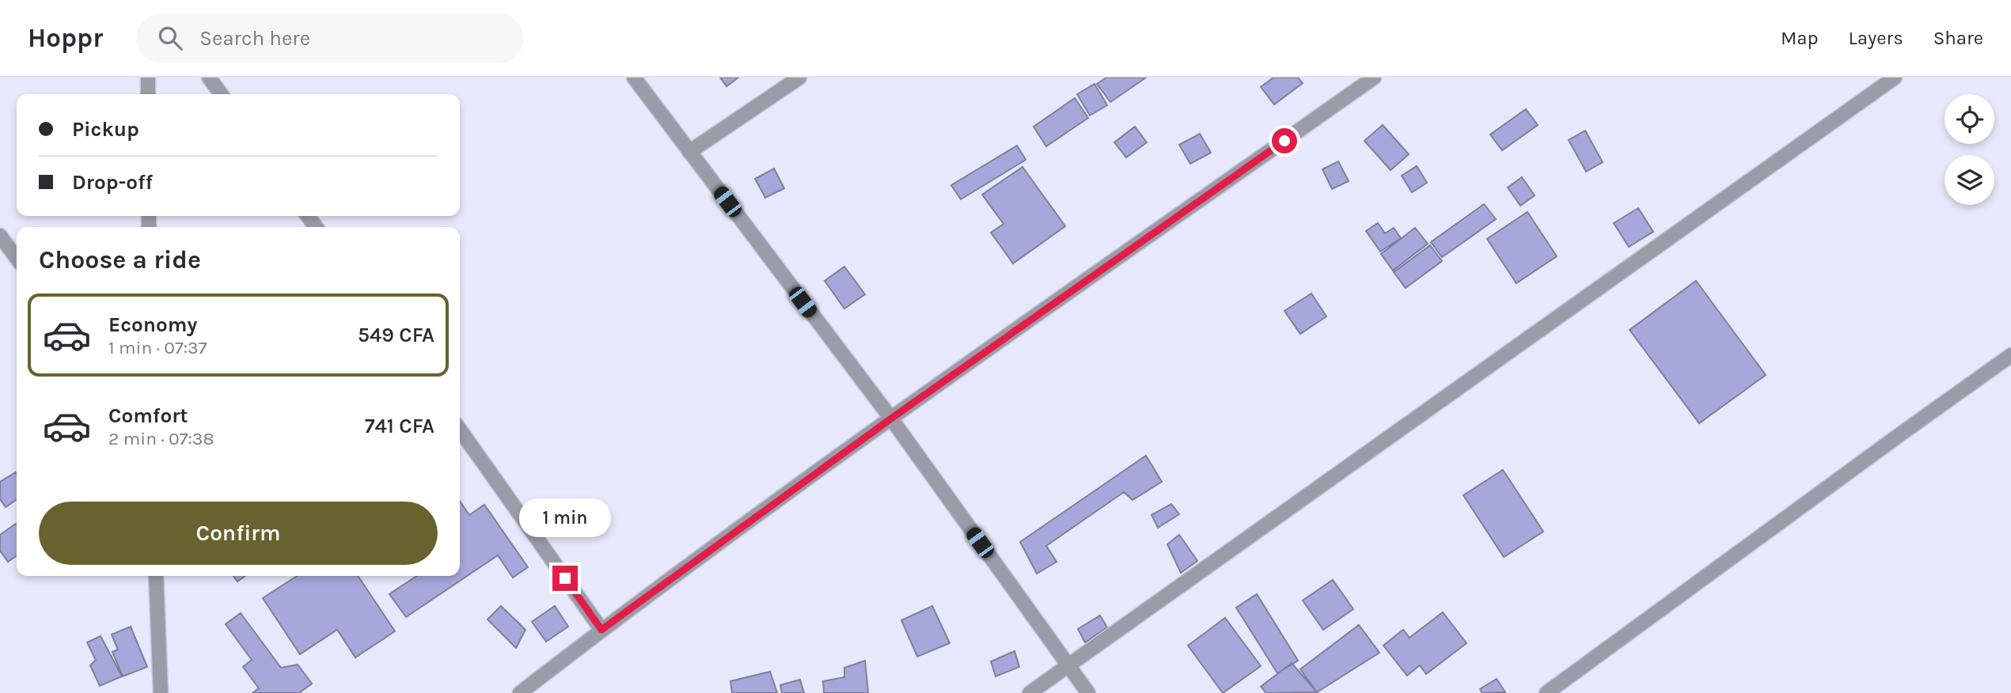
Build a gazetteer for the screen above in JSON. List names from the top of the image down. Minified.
{"page":{"header":"Hoppr","search":"Search here","nav":["Map","Layers","Share"],"banner":["Pickup","Drop-off"],"heading":"Choose a ride","list":[{"name":"Economy","note":"1 min · 07:37","value":"549 CFA"},{"name":"Comfort","note":"2 min · 07:38","value":"741 CFA"}],"buttons":"Confirm","bubble":"1 min"}}
